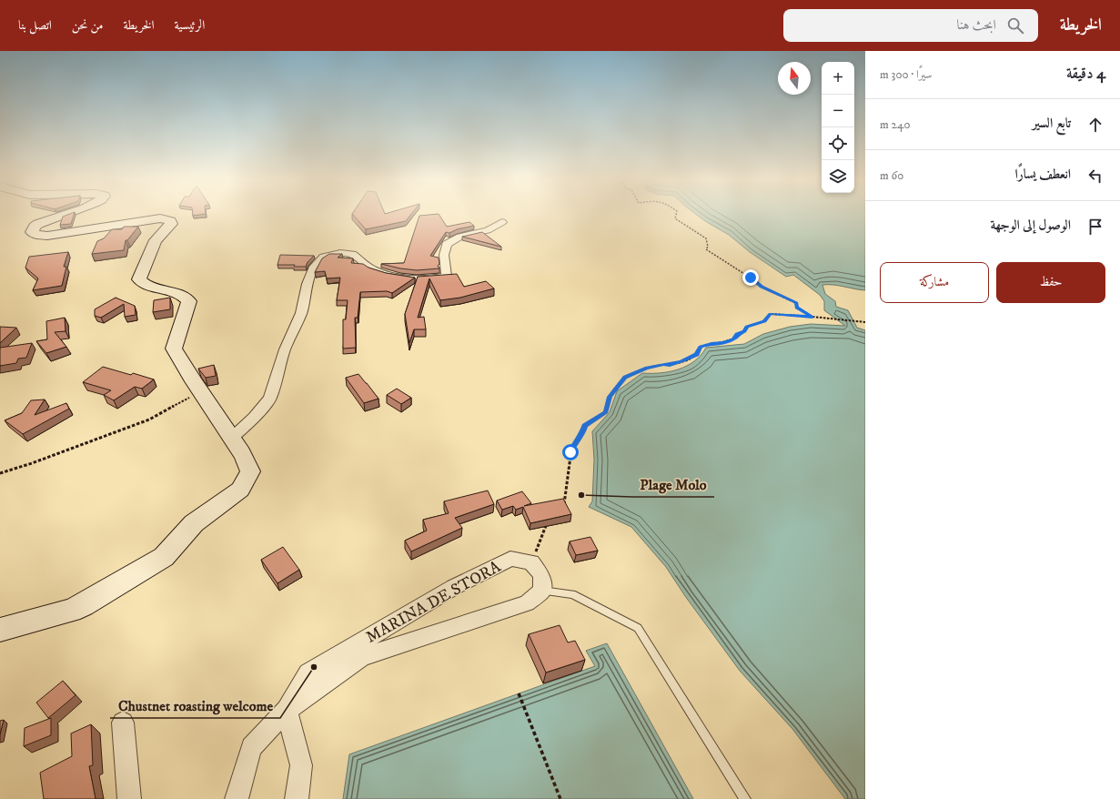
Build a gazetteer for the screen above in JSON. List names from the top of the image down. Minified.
{"streets":{"street":["MARINA DE STORA"]},"places":["Plage Molo","Chustnet roasting welcome"],"north":"top","page":{"header":"الخريطة","search":"ابحث هنا","nav":["الرئيسية","الخريطة","من نحن","اتصل بنا"],"heading":["4 دقيقة","سيرًا · 300 m"],"map_buttons":["+","−"],"list":[["تابع السير","240 m"],["انعطف يسارًا","60 m"],"الوصول إلى الوجهة"],"buttons":["حفظ","مشاركة"]}}
